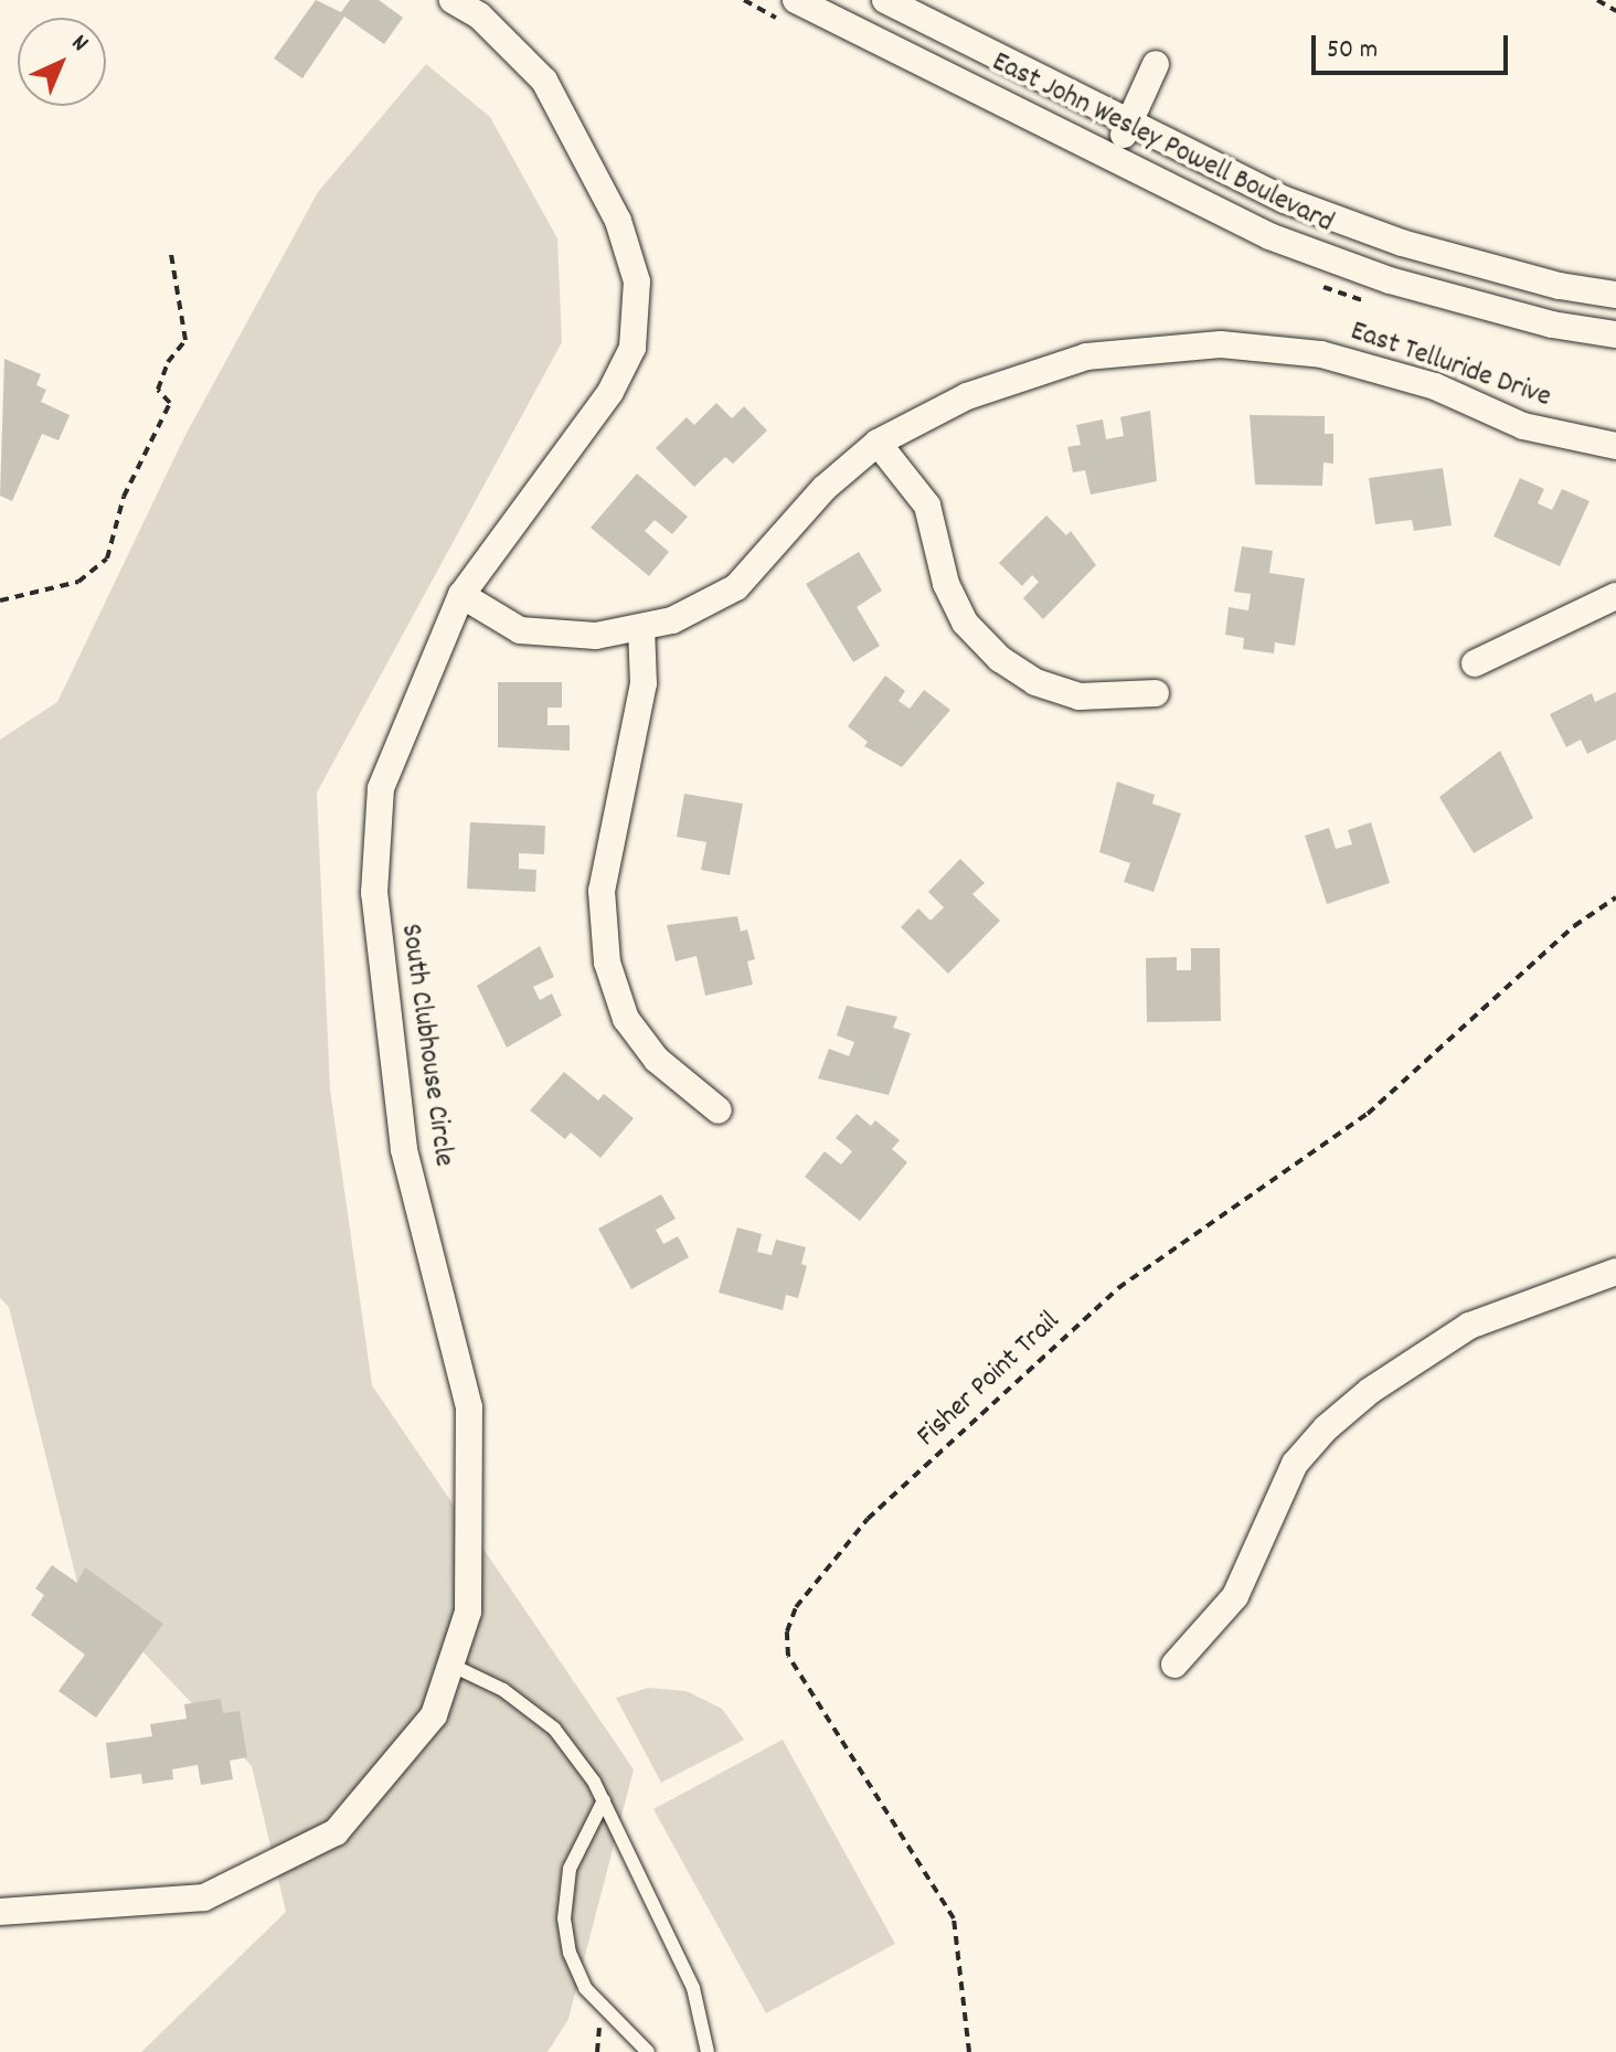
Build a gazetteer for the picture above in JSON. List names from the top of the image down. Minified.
{"streets":{"street":["East John Wesley Powell Boulevard","East Telluride Drive","South Clubhouse Circle"],"path":["Fisher Point Trail"]},"crossings":[["East Telluride Drive","South Clubhouse Circle"]],"scale_bar":"50 m","north":"top right"}
